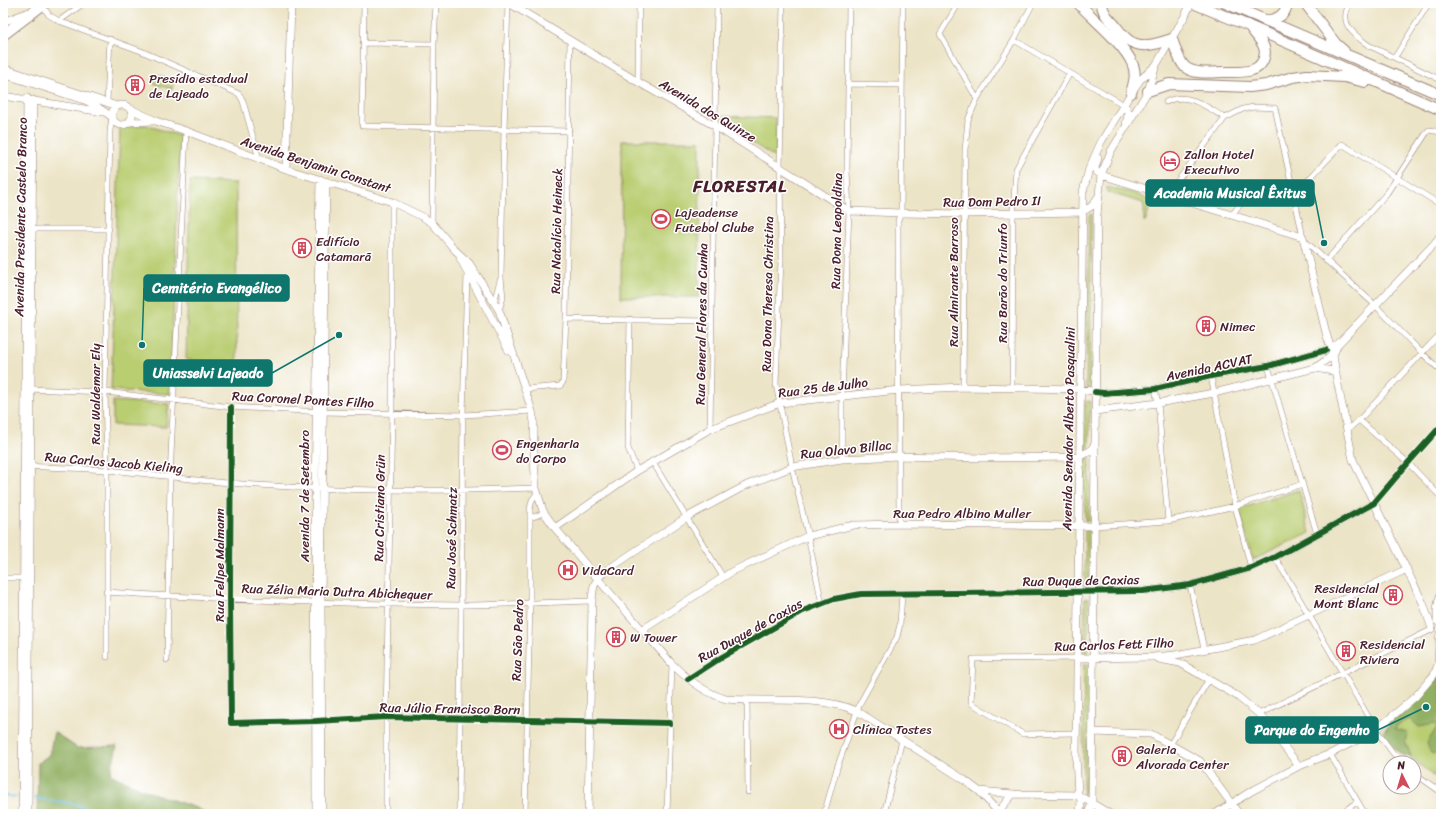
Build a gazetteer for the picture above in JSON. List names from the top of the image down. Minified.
{"streets":{"main road":["Avenida dos Quinze","Avenida Benjamin Constant","Rua Dom Pedro II","Avenida Presidente Castelo Branco","Avenida ACVAT","Rua 25 de Julho","Avenida Senador Alberto Pasqualini","Rua Olavo Billac","Avenida 7 de Setembro","Rua Pedro Albino Muller","Rua Duque de Caxias","Rua Carlos Fett Filho"],"street":["Rua Natalício Heineck","Rua Dona Leopoldina","Rua Almirante Barroso","Rua Barão do Triunfo","Rua Dona Theresa Christina","Rua General Flores da Cunha","Rua Waldemar Ely","Rua Coronel Pontes Filho","Rua Carlos Jacob Kieling","Rua Cristiano Grün","Rua José Schmatz","Rua Felipe Malmann","Rua Zélia Maria Dutra Abichequer","Rua São Pedro","Rua Júlio Francisco Born"]},"crossings":[["Avenida dos Quinze","Rua Dom Pedro II"],["Avenida dos Quinze","Rua Natalício Heineck"],["Avenida dos Quinze","Rua Dona Leopoldina"],["Avenida dos Quinze","Rua Dona Theresa Christina"],["Avenida dos Quinze","Rua General Flores da Cunha"],["Avenida Benjamin Constant","Rua Natalício Heineck"],["Avenida Benjamin Constant","Rua 25 de Julho"],["Avenida Benjamin Constant","Rua Waldemar Ely"],["Avenida Benjamin Constant","Rua Coronel Pontes Filho"],["Avenida Benjamin Constant","Rua Olavo Billac"],["Avenida Benjamin Constant","Rua Carlos Jacob Kieling"],["Avenida Benjamin Constant","Avenida 7 de Setembro"],["Avenida Benjamin Constant","Rua Cristiano Grün"],["Avenida Benjamin Constant","Rua Pedro Albino Muller"],["Avenida Benjamin Constant","Rua José Schmatz"],["Avenida Benjamin Constant","Rua Duque de Caxias"],["Avenida Benjamin Constant","Rua São Pedro"],["Rua Dom Pedro II","Rua Almirante Barroso"],["Rua Dom Pedro II","Rua Barão do Triunfo"],["Rua Dom Pedro II","Avenida Senador Alberto Pasqualini"],["Avenida Presidente Castelo Branco","Rua Coronel Pontes Filho"],["Avenida Presidente Castelo Branco","Rua Carlos Jacob Kieling"],["Rua Dona Leopoldina","Rua 25 de Julho"],["Rua Dona Leopoldina","Rua Olavo Billac"],["Rua Almirante Barroso","Rua 25 de Julho"],["Rua Barão do Triunfo","Rua 25 de Julho"],["Rua Dona Theresa Christina","Rua 25 de Julho"],["Rua Dona Theresa Christina","Rua Olavo Billac"],["Rua Dona Theresa Christina","Rua Pedro Albino Muller"],["Rua Dona Theresa Christina","Rua Duque de Caxias"],["Rua General Flores da Cunha","Rua 25 de Julho"],["Avenida ACVAT","Rua 25 de Julho"],["Avenida ACVAT","Avenida Senador Alberto Pasqualini"],["Rua 25 de Julho","Avenida Senador Alberto Pasqualini"],["Rua Waldemar Ely","Rua Coronel Pontes Filho"],["Rua Waldemar Ely","Rua Carlos Jacob Kieling"],["Rua Waldemar Ely","Rua Zélia Maria Dutra Abichequer"],["Rua Coronel Pontes Filho","Avenida 7 de Setembro"],["Rua Coronel Pontes Filho","Rua Cristiano Grün"],["Rua Coronel Pontes Filho","Rua José Schmatz"],["Rua Coronel Pontes Filho","Rua Felipe Malmann"],["Avenida Senador Alberto Pasqualini","Rua Olavo Billac"],["Avenida Senador Alberto Pasqualini","Rua Pedro Albino Muller"],["Avenida Senador Alberto Pasqualini","Rua Duque de Caxias"],["Avenida Senador Alberto Pasqualini","Rua Carlos Fett Filho"],["Rua Carlos Jacob Kieling","Avenida 7 de Setembro"],["Rua Carlos Jacob Kieling","Rua Cristiano Grün"],["Rua Carlos Jacob Kieling","Rua José Schmatz"],["Rua Carlos Jacob Kieling","Rua Felipe Malmann"],["Rua Carlos Jacob Kieling","Rua São Pedro"],["Avenida 7 de Setembro","Rua Zélia Maria Dutra Abichequer"],["Avenida 7 de Setembro","Rua Júlio Francisco Born"],["Rua Cristiano Grün","Rua Zélia Maria Dutra Abichequer"],["Rua Cristiano Grün","Rua Júlio Francisco Born"],["Rua José Schmatz","Rua Zélia Maria Dutra Abichequer"],["Rua José Schmatz","Rua Júlio Francisco Born"],["Rua Felipe Malmann","Rua Zélia Maria Dutra Abichequer"],["Rua Felipe Malmann","Rua Júlio Francisco Born"],["Rua Zélia Maria Dutra Abichequer","Rua São Pedro"],["Rua São Pedro","Rua Júlio Francisco Born"]],"districts":["FLORESTAL"],"places":{"building":["Presídio estadual de Lajeado","Edifício Catamarã","Nimec","Residencial Mont Blanc","W Tower","Residencial Riviera","Galeria Alvorada Center"],"hotel":["Zallon Hotel Executivo"],"sports":["Lajeadense Futebol Clube","Engenharia do Corpo"],"other":["Academia Musical Êxitus","Uniasselvi Lajeado","Cemitério Evangélico","Parque do Engenho"],"hospital":["VidaCard","Clínica Tostes"]},"north":"top"}
